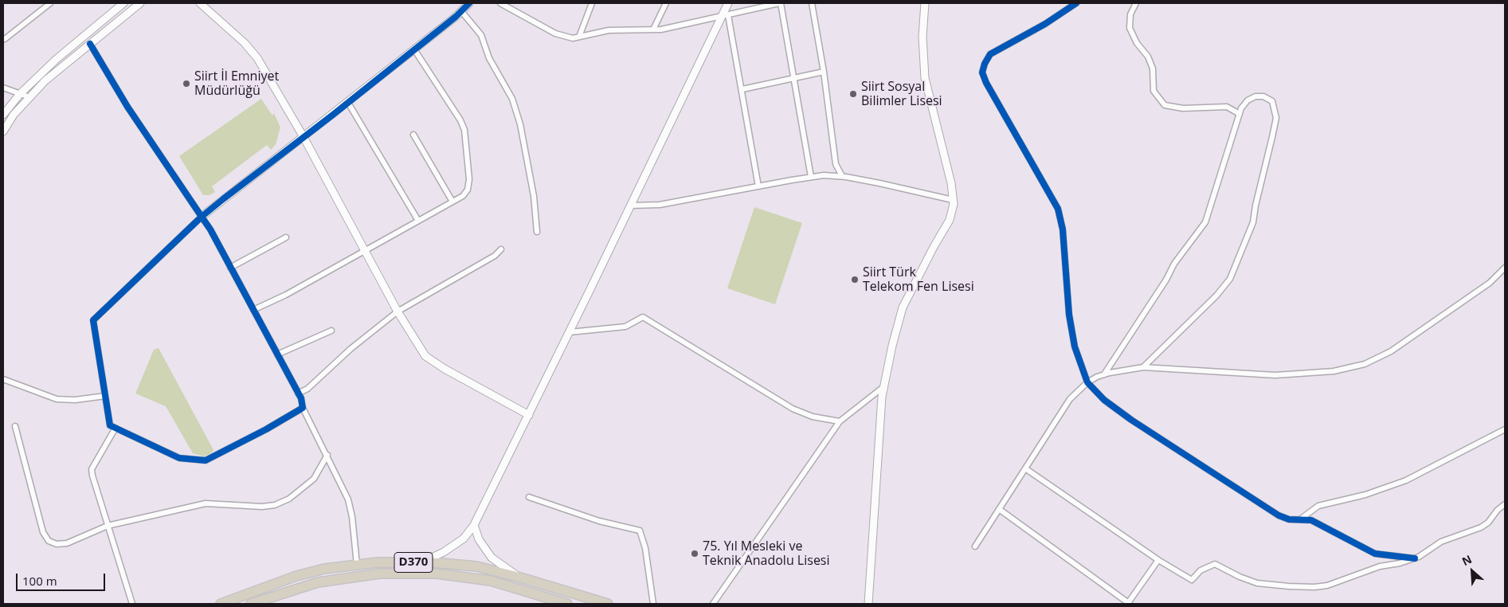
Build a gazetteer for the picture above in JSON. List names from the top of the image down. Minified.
{"streets":{"highway":["D370"]},"places":["Siirt İl Emniyet Müdürlüğü","Siirt Sosyal Bilimler Lisesi","Siirt Türk Telekom Fen Lisesi","75. Yıl Mesleki ve Teknik Anadolu Lisesi"],"scale_bar":"100 m","north":"top left"}
